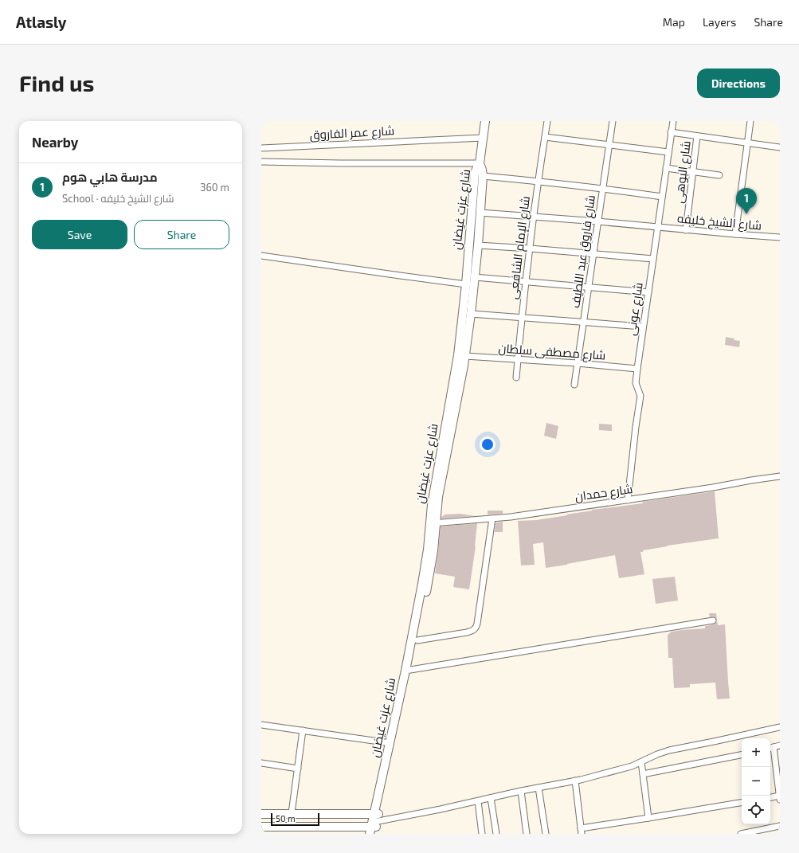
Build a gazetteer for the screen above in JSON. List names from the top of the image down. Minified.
{"streets":{"street":["شارع عمر الفاروق","شارع البوهى","شارع عزت غيضان","شارع الشيخ خليفه","شارع الإمام الشافعى","شارع فاروق عبد اللطيف","شارع عونى","شارع مصطفى سلطان","شارع حمدان"]},"crossings":[["شارع البوهى","شارع الشيخ خليفه"],["شارع عزت غيضان","شارع الشيخ خليفه"],["شارع عزت غيضان","شارع مصطفى سلطان"],["شارع عزت غيضان","شارع حمدان"],["شارع الشيخ خليفه","شارع الإمام الشافعى"],["شارع الشيخ خليفه","شارع فاروق عبد اللطيف"],["شارع الشيخ خليفه","شارع عونى"],["شارع الإمام الشافعى","شارع مصطفى سلطان"],["شارع فاروق عبد اللطيف","شارع مصطفى سلطان"],["شارع عونى","شارع مصطفى سلطان"],["شارع عونى","شارع حمدان"]],"scale_bar":"50 m","page":{"header":"Atlasly","nav":["Map","Layers","Share"],"buttons":["Directions",["Save","Share"]],"title":"Find us","heading":"Nearby","list":[{"mark":"1","name":"مدرسة هابي هوم","note":"School · شارع الشيخ خليفه","value":"360 m"}],"pins":"1","map_buttons":["+","−"],"scale":"50 m"}}
